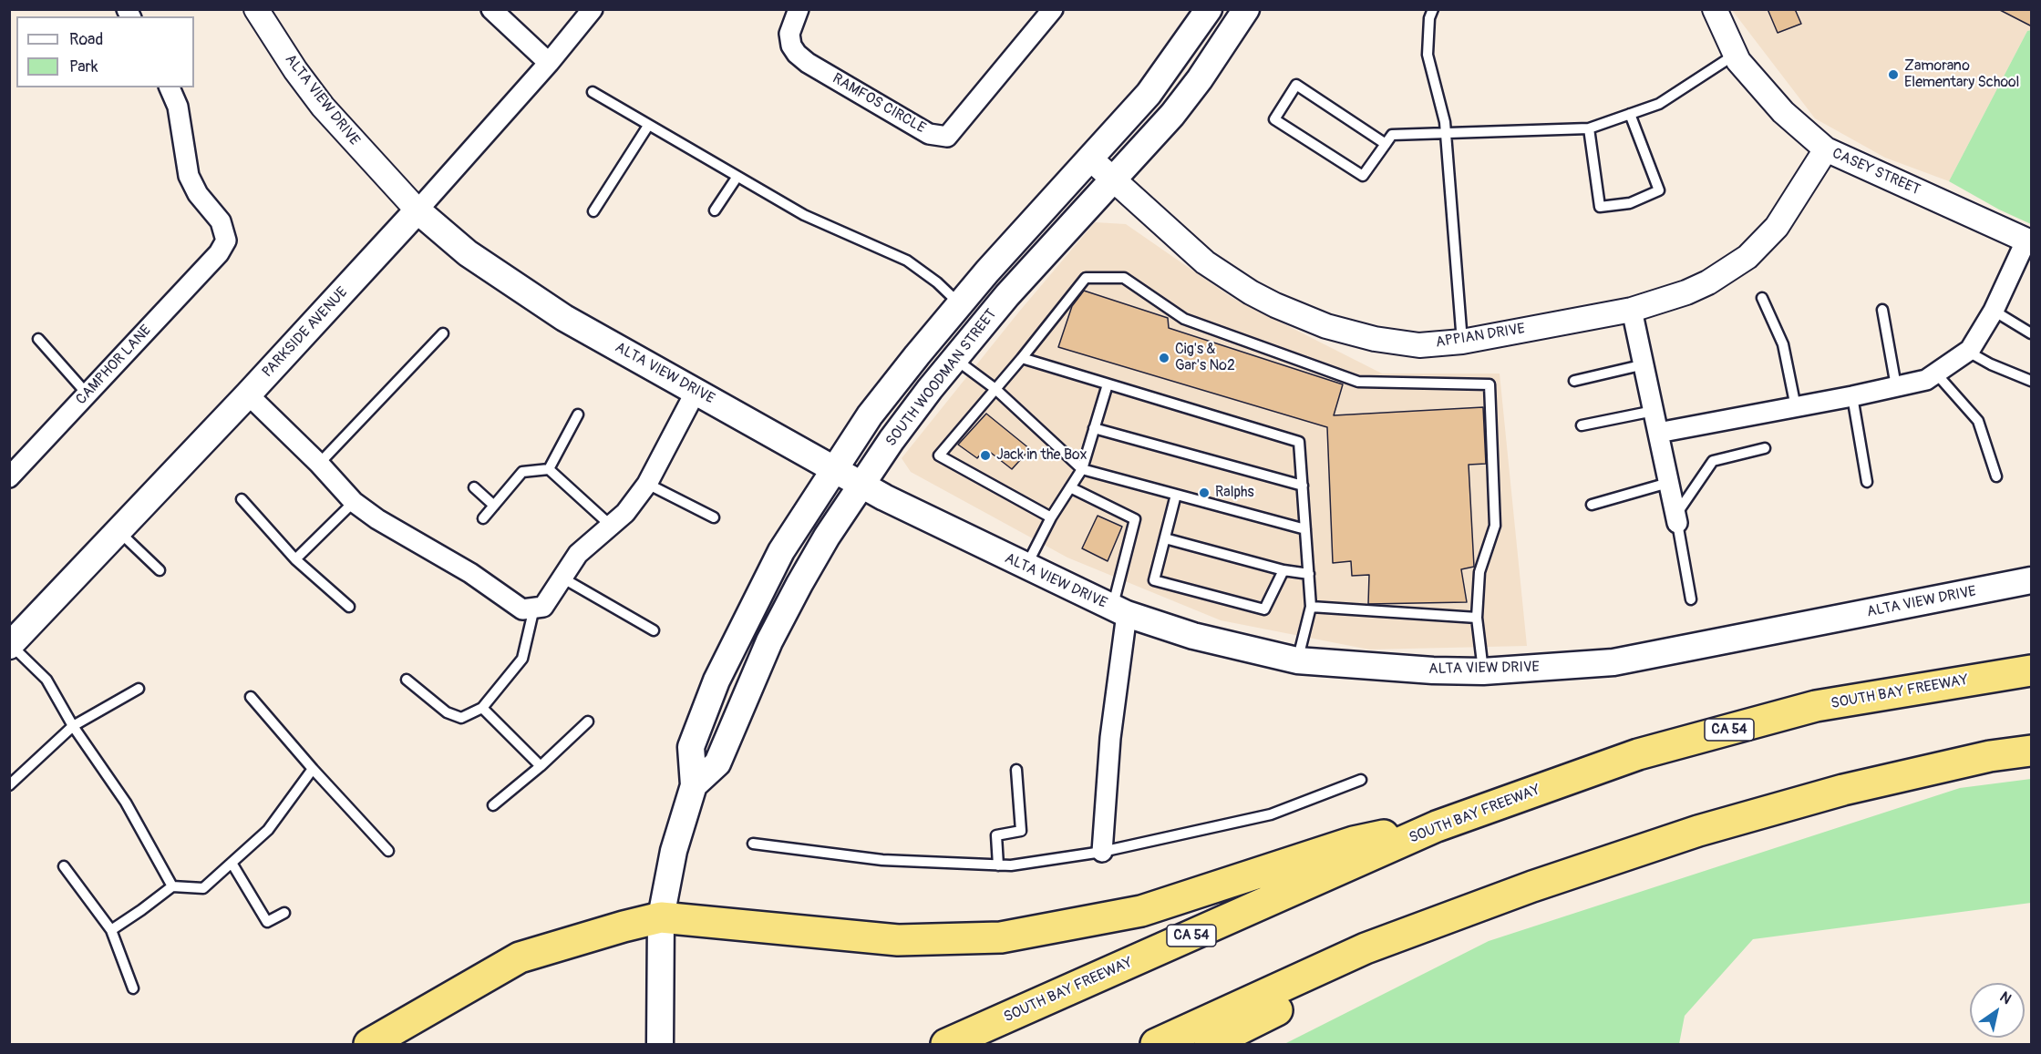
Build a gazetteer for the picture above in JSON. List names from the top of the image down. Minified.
{"streets":{"highway":["SOUTH BAY FREEWAY","CA 54"],"main road":["ALTA VIEW DRIVE","PARKSIDE AVENUE","SOUTH WOODMAN STREET"],"street":["RAMFOS CIRCLE","CASEY STREET","APPIAN DRIVE","CAMPHOR LANE"]},"crossings":[["ALTA VIEW DRIVE","PARKSIDE AVENUE"],["ALTA VIEW DRIVE","SOUTH WOODMAN STREET"],["CASEY STREET","APPIAN DRIVE"],["APPIAN DRIVE","SOUTH WOODMAN STREET"]],"places":["Zamorano Elementary School","Cig's & Gar's No2","Jack in the Box","Ralphs"],"legend":["Road","Park"],"north":"top right"}
